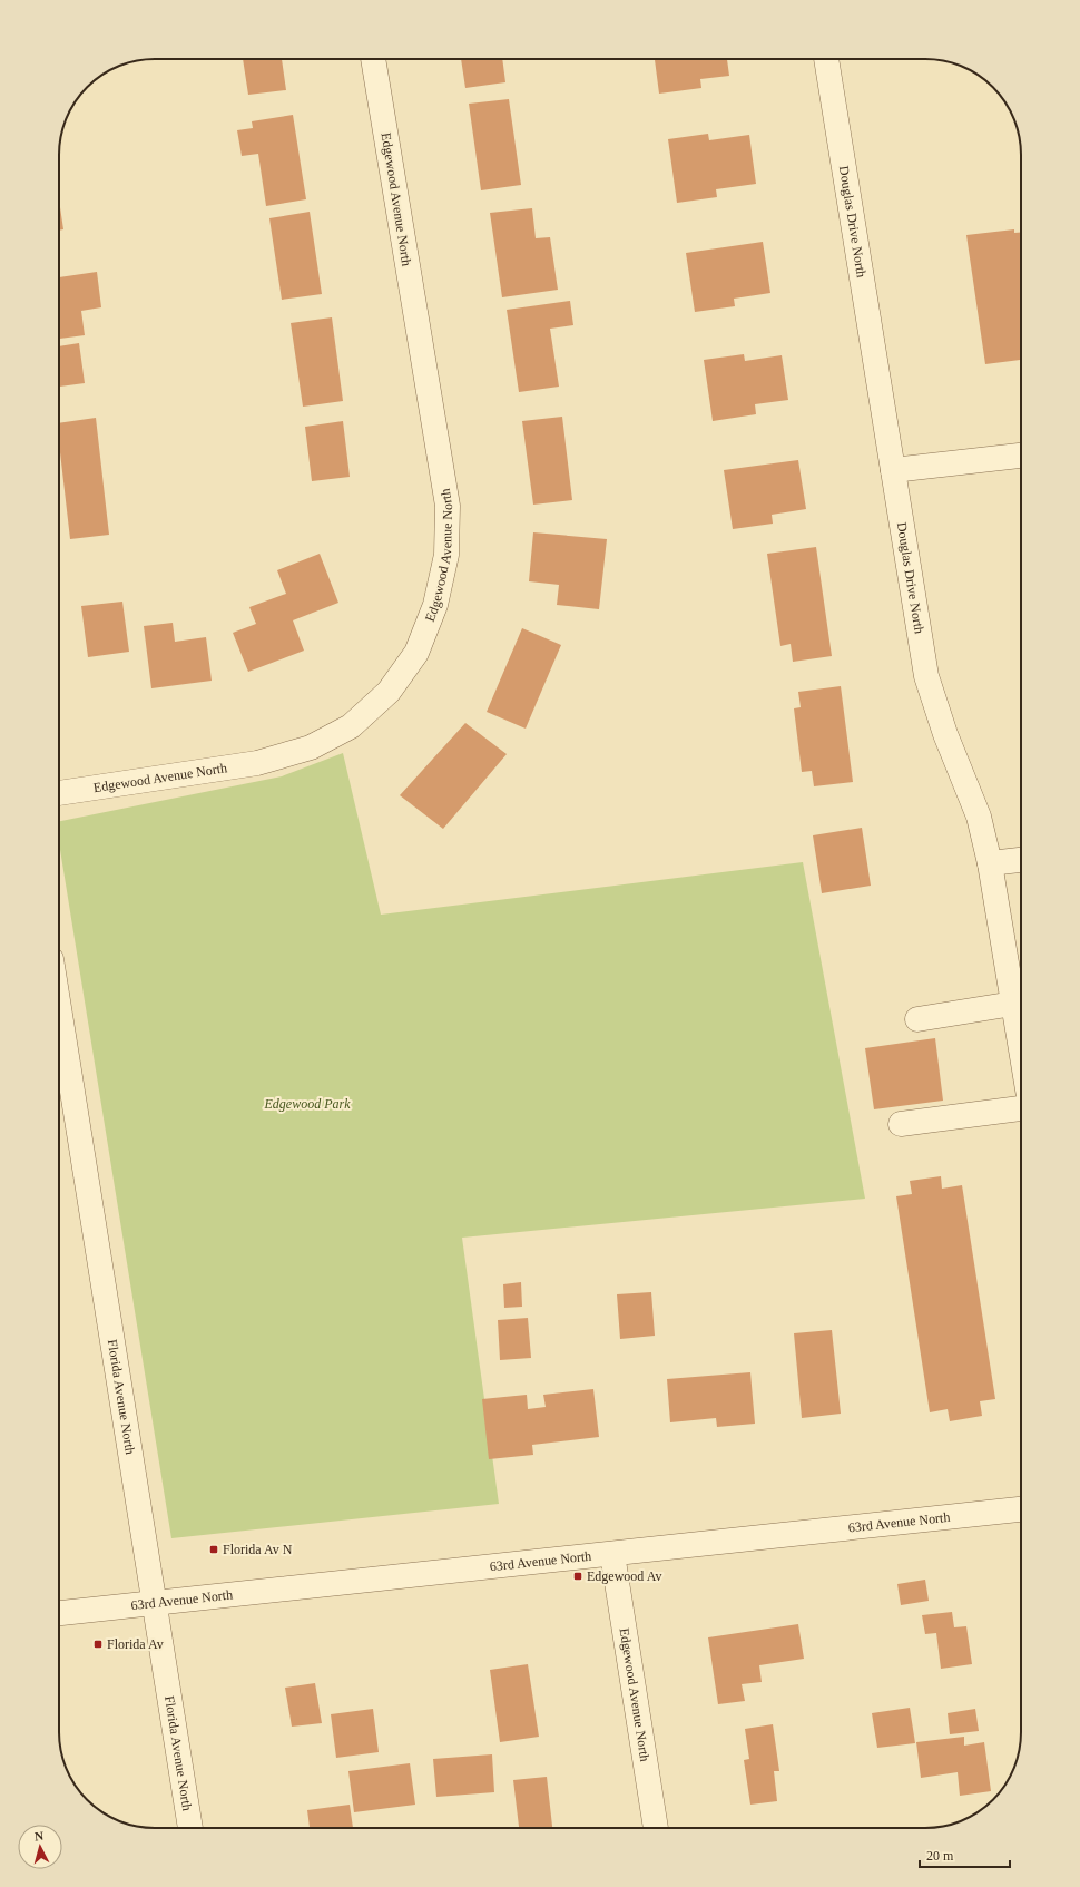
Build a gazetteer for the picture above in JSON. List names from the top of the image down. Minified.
{"streets":{"street":["Edgewood Avenue North","Douglas Drive North","Florida Avenue North","63rd Avenue North"]},"crossings":[["Edgewood Avenue North","63rd Avenue North"],["Florida Avenue North","63rd Avenue North"]],"parks":["Edgewood Park"],"places":{"transit":["Florida Av N","Edgewood Av","Florida Av"]},"scale_bar":"20 m","north":"top"}
